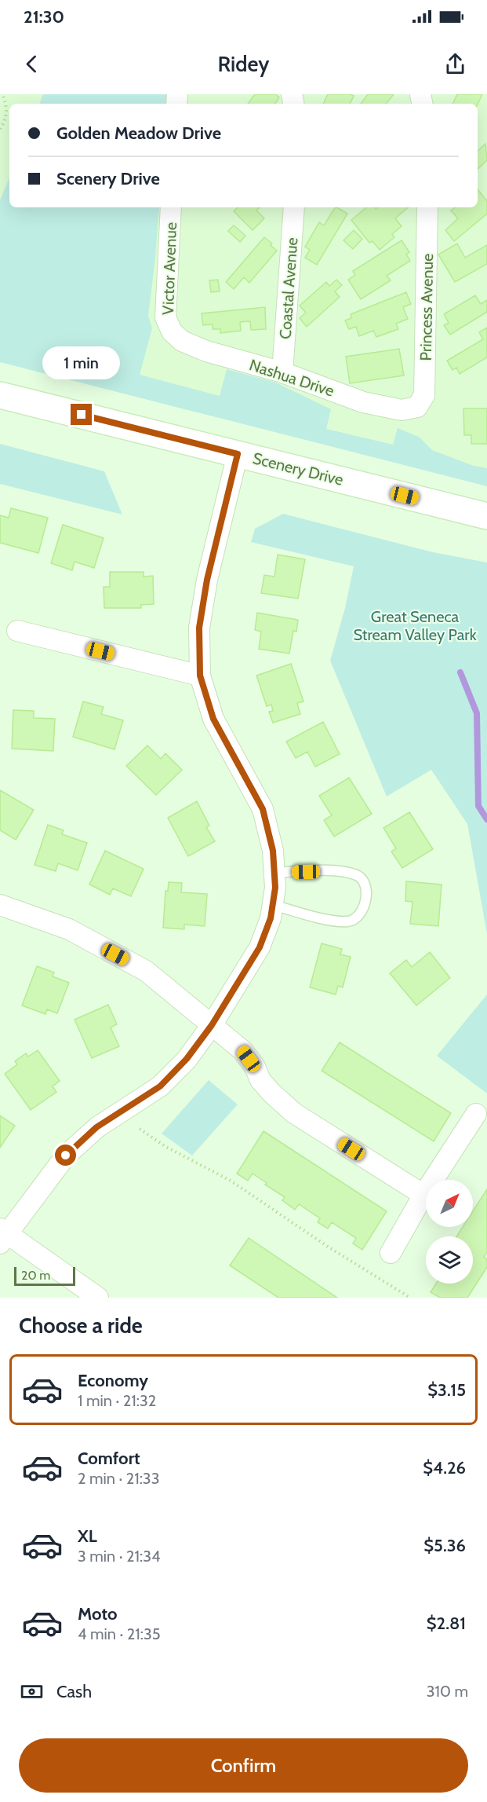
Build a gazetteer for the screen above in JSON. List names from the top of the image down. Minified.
{"streets":{"street":["Victor Avenue","Coastal Avenue","Princess Avenue","Nashua Drive","Scenery Drive"]},"crossings":[["Victor Avenue","Nashua Drive"],["Coastal Avenue","Nashua Drive"],["Princess Avenue","Nashua Drive"]],"parks":["Great Seneca Stream Valley Park"],"scale_bar":"20 m","north":"top right","page":{"status":"21:30","header":"Ridey","banner":["Golden Meadow Drive","Scenery Drive"],"bubble":"1 min","scale":"20 m","heading":"Choose a ride","list":[{"name":"Economy","note":"1 min · 21:32","value":"$3.15"},{"name":"Comfort","note":"2 min · 21:33","value":"$4.26"},{"name":"XL","note":"3 min · 21:34","value":"$5.36"},{"name":"Moto","note":"4 min · 21:35","value":"$2.81"}],"pay":["Cash","310 m"],"buttons":"Confirm"}}
